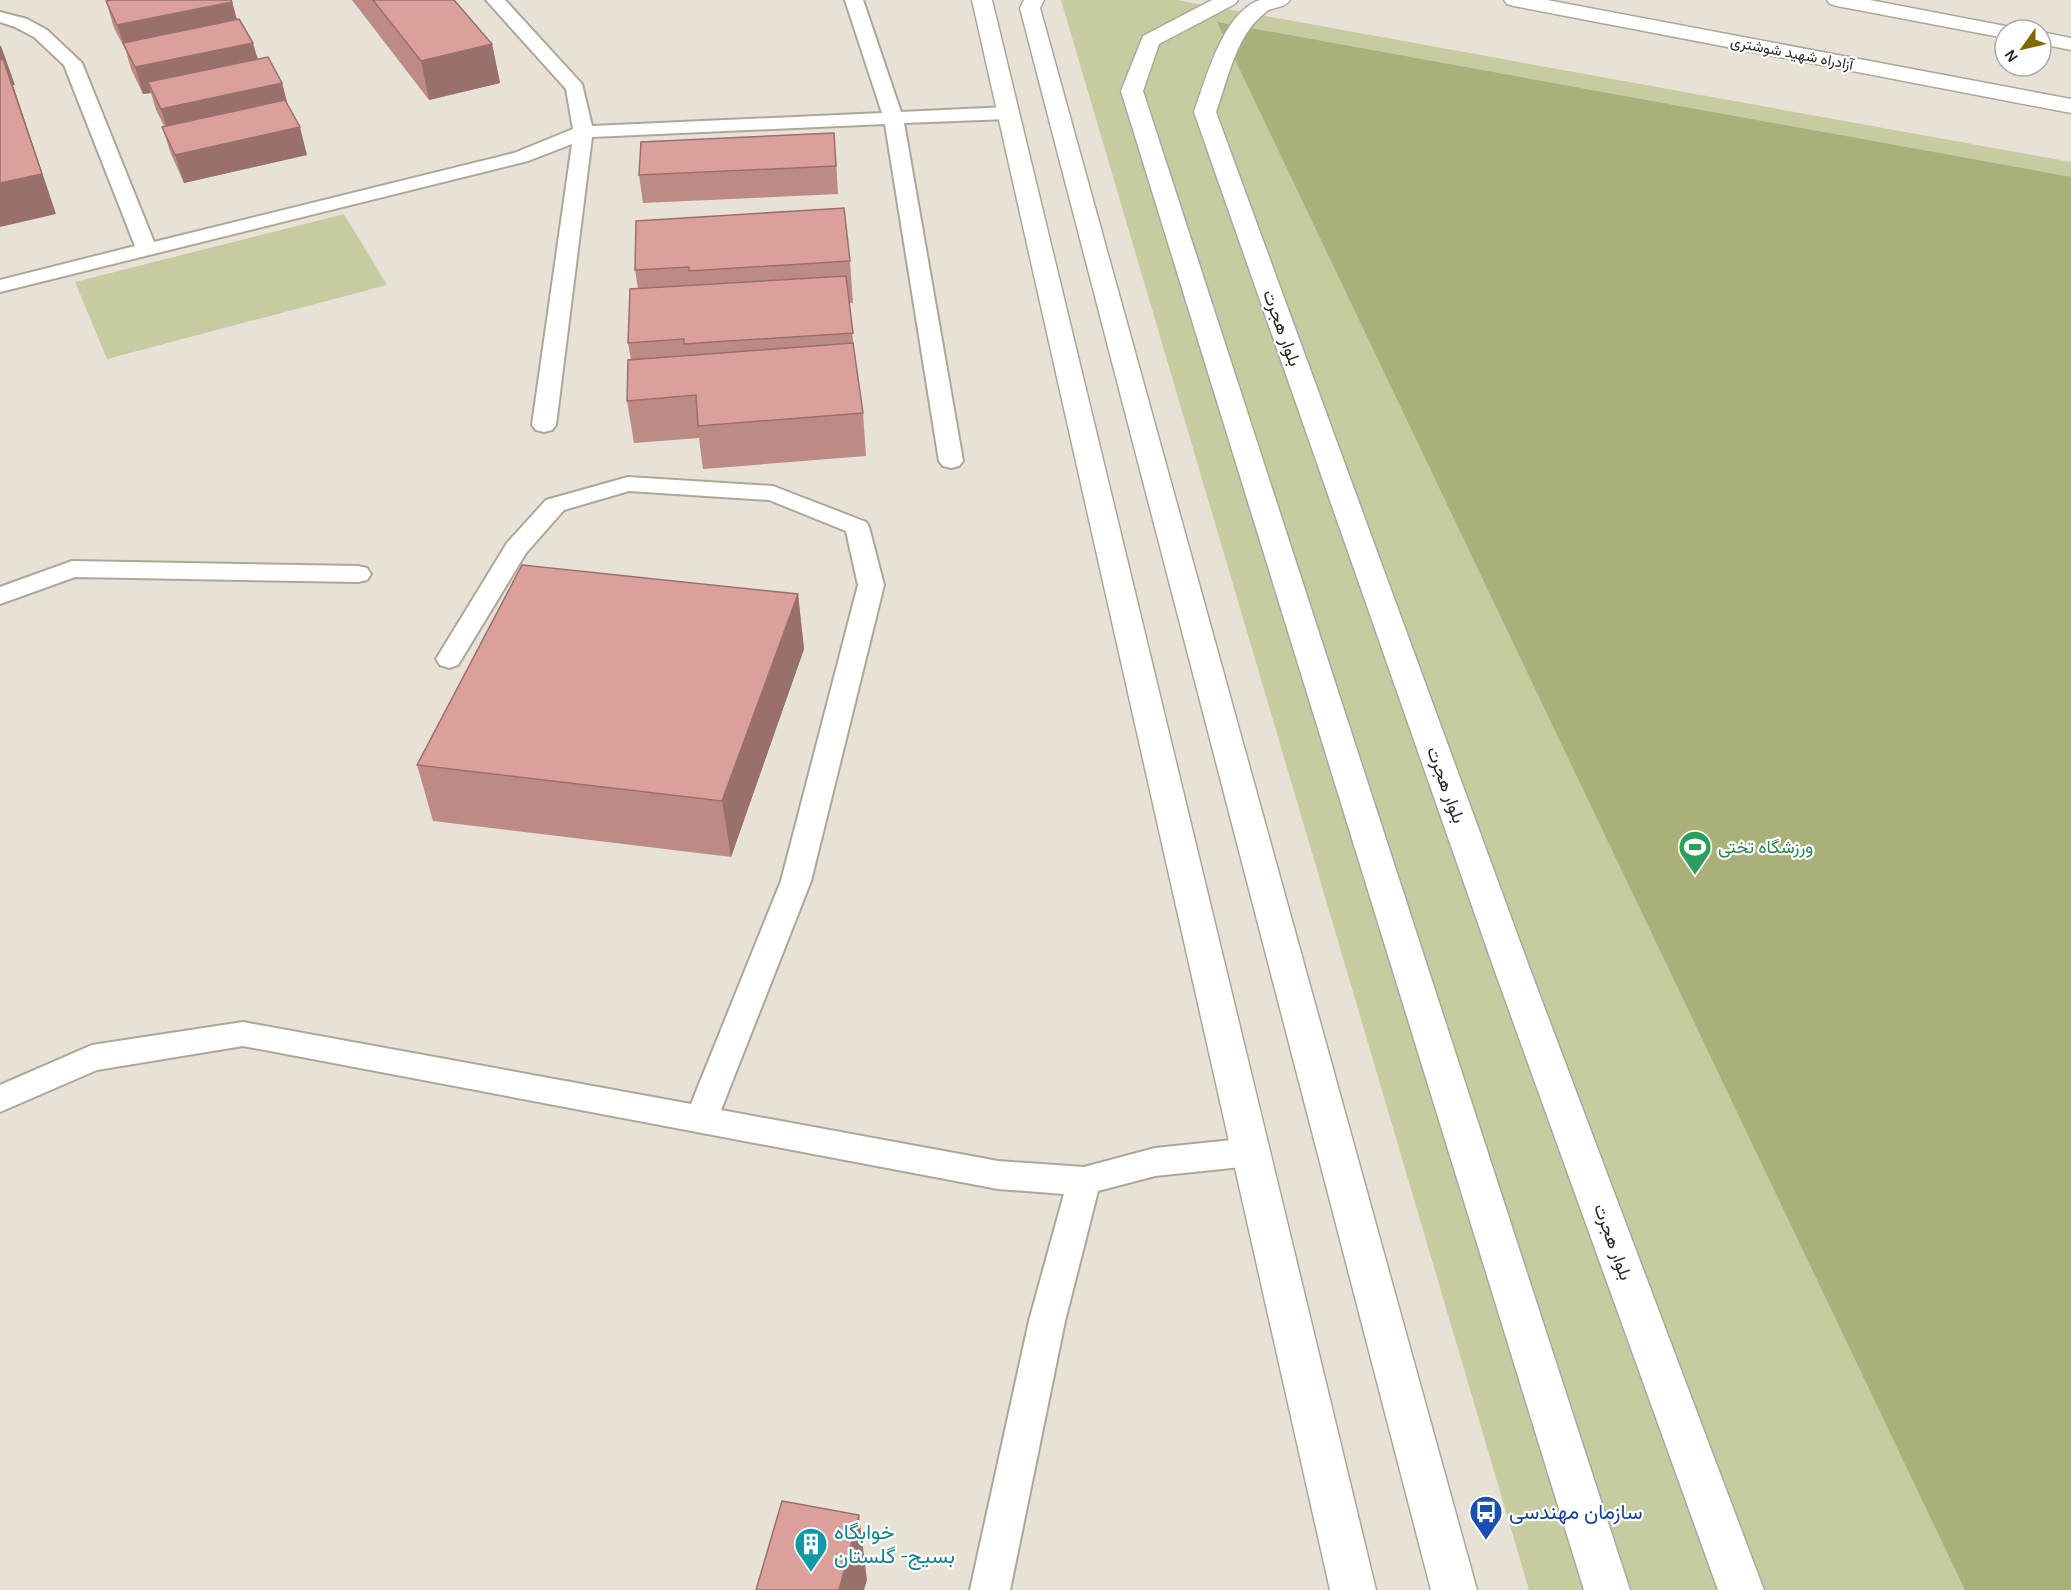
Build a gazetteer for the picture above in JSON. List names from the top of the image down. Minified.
{"streets":{"main road":["آزادراه شهید شوشتری","بلوار هجرت"]},"places":{"sports":["ورزشگاه تختی"],"bus stop":["سازمان مهندسی"],"building":["خوابگاه بسیج- گلستان"]},"north":"bottom left"}
